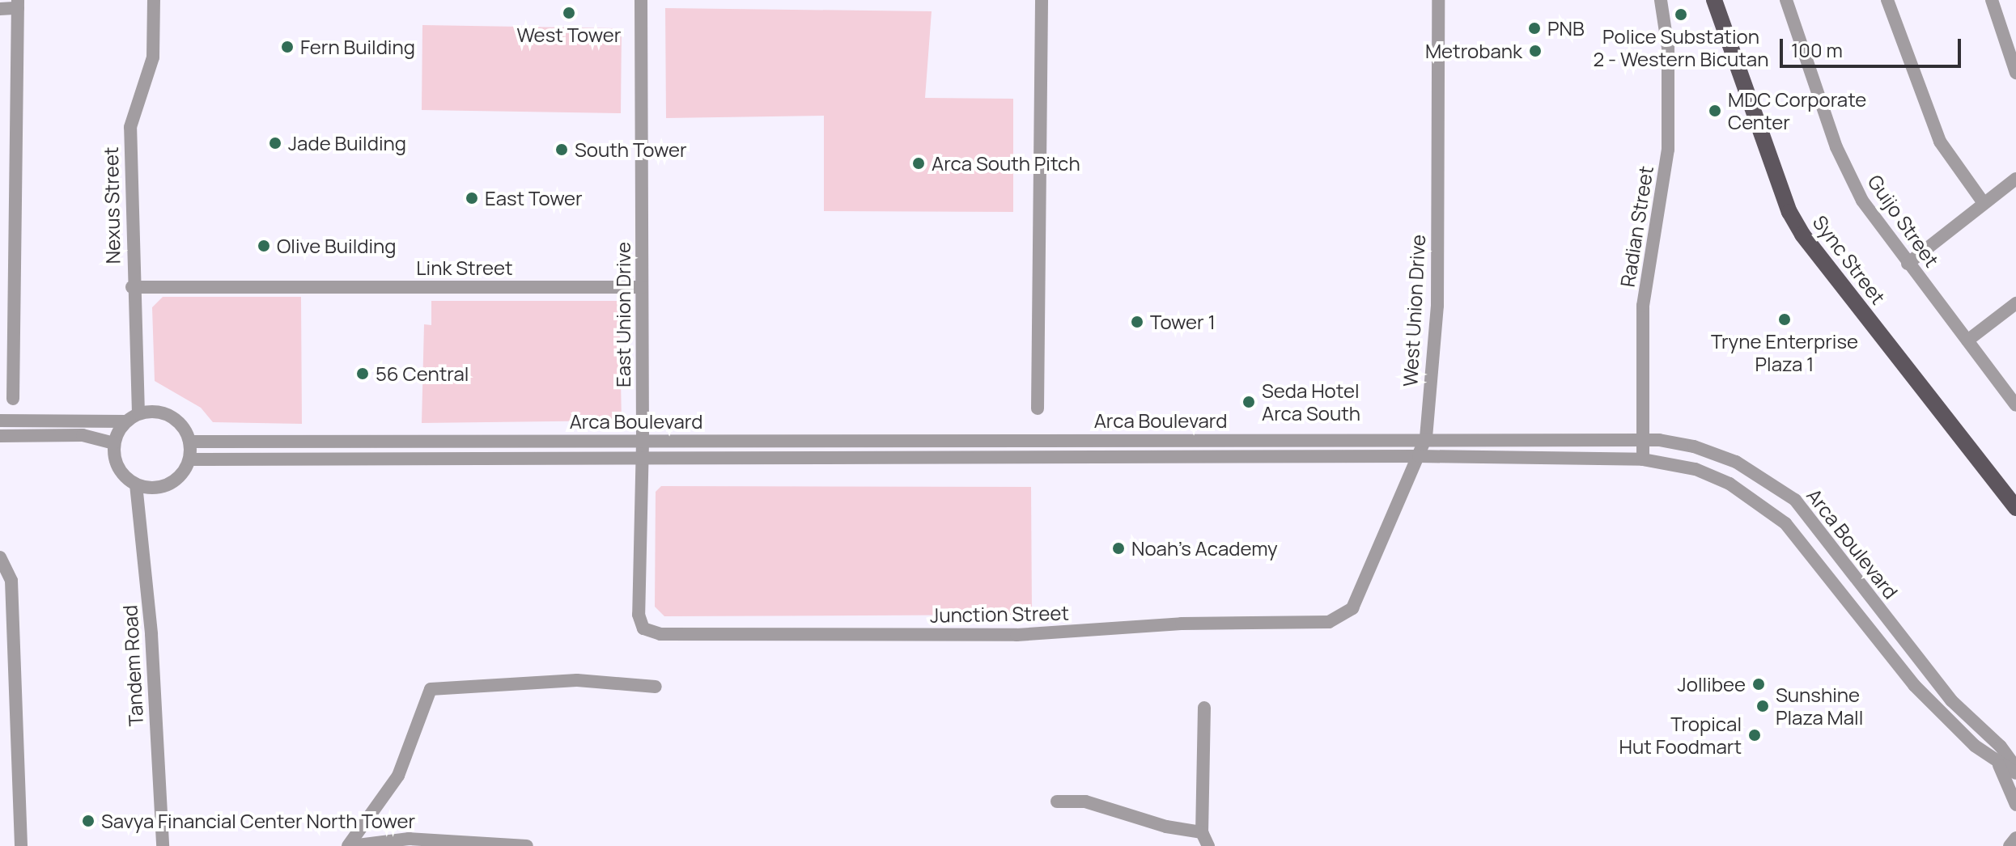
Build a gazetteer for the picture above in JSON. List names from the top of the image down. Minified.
{"streets":{"main road":["Sync Street"],"street":["Nexus Street","Guijo Street","Radian Street","Link Street","West Union Drive","East Union Drive","Arca Boulevard","Junction Street","Tandem Road"]},"crossings":[["Nexus Street","Link Street"],["Nexus Street","Arca Boulevard"],["Nexus Street","Tandem Road"],["Radian Street","Arca Boulevard"],["Link Street","East Union Drive"],["West Union Drive","Arca Boulevard"],["West Union Drive","Junction Street"],["East Union Drive","Arca Boulevard"],["East Union Drive","Junction Street"],["Arca Boulevard","Tandem Road"]],"places":["West Tower","Police Substation 2 - Western Bicutan","PNB","Fern Building","Metrobank","MDC Corporate Center","Jade Building","South Tower","Arca South Pitch","East Tower","Olive Building","Tryne Enterprise Plaza 1","Tower 1","56 Central","Seda Hotel Arca South","Noah's Academy","Jollibee","Sunshine Plaza Mall","Tropical Hut Foodmart","Savya Financial Center North Tower"],"scale_bar":"100 m"}
